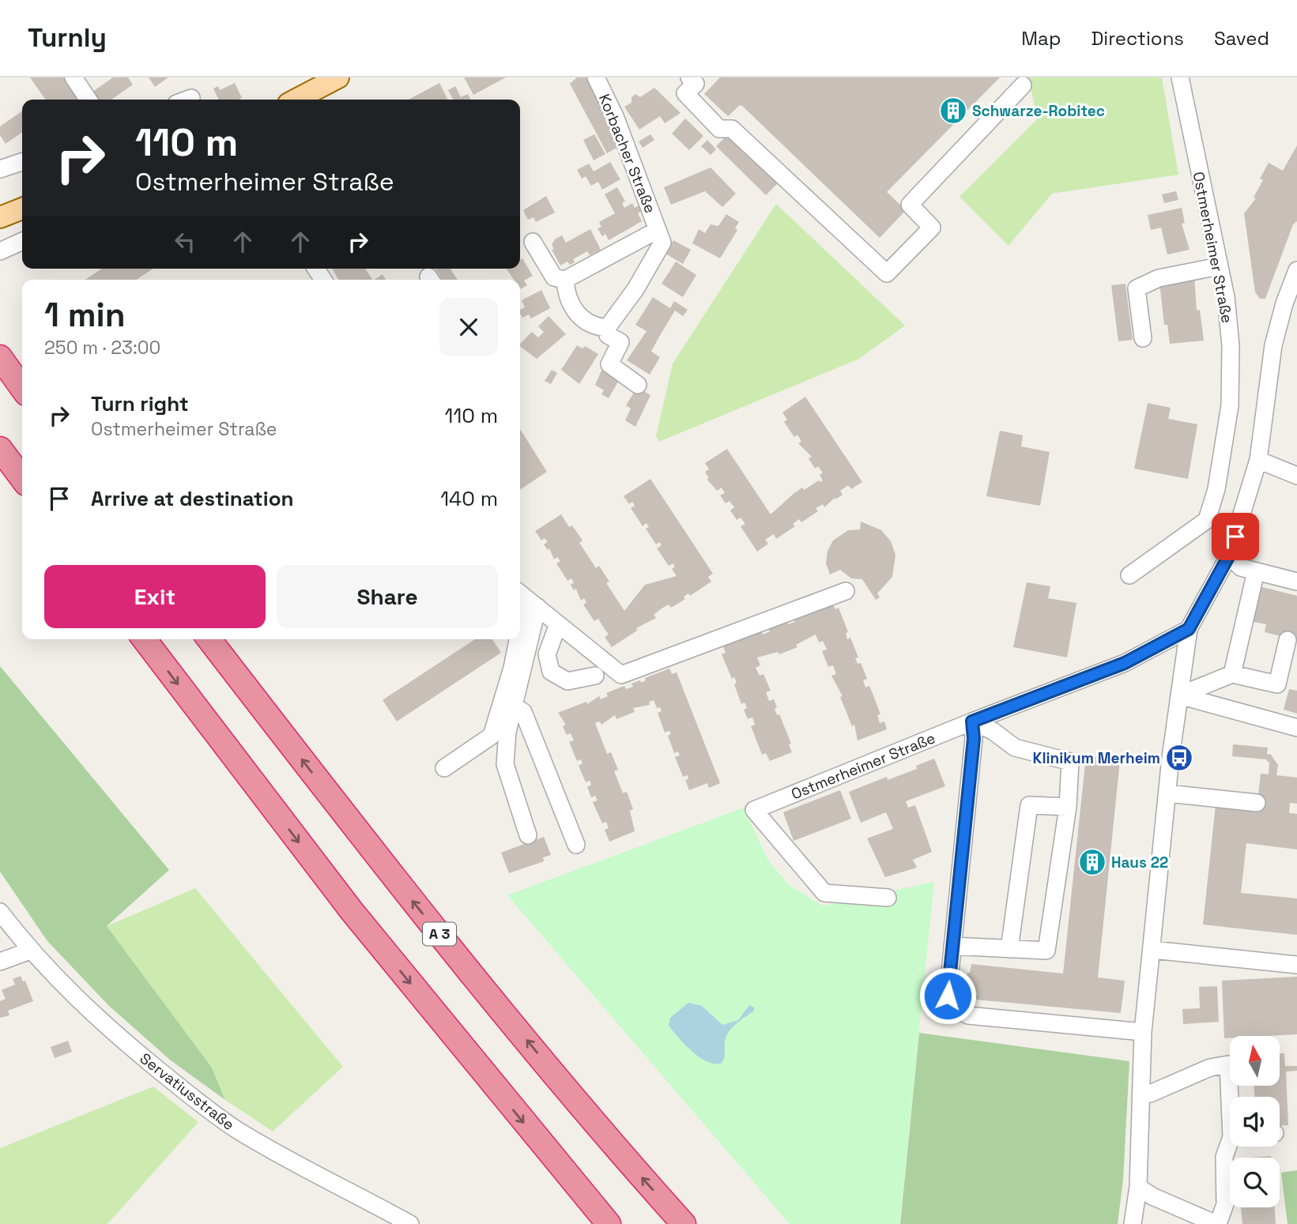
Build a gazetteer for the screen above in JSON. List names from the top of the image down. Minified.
{"streets":{"highway":["A 3"],"street":["Korbacher Straße","Ostmerheimer Straße","Servatiusstraße"]},"places":{"building":["Schwarze-Robitec","Haus 22"],"bus stop":["Klinikum Merheim"]},"north":"top","page":{"header":"Turnly","nav":["Map","Directions","Saved"],"turn":["110 m","Ostmerheimer Straße"],"heading":["1 min","250 m · 23:00"],"list":[{"name":"Turn right","note":"Ostmerheimer Straße","value":"110 m"},{"name":"Arrive at destination","value":"140 m"}],"buttons":["Exit","Share"]}}
